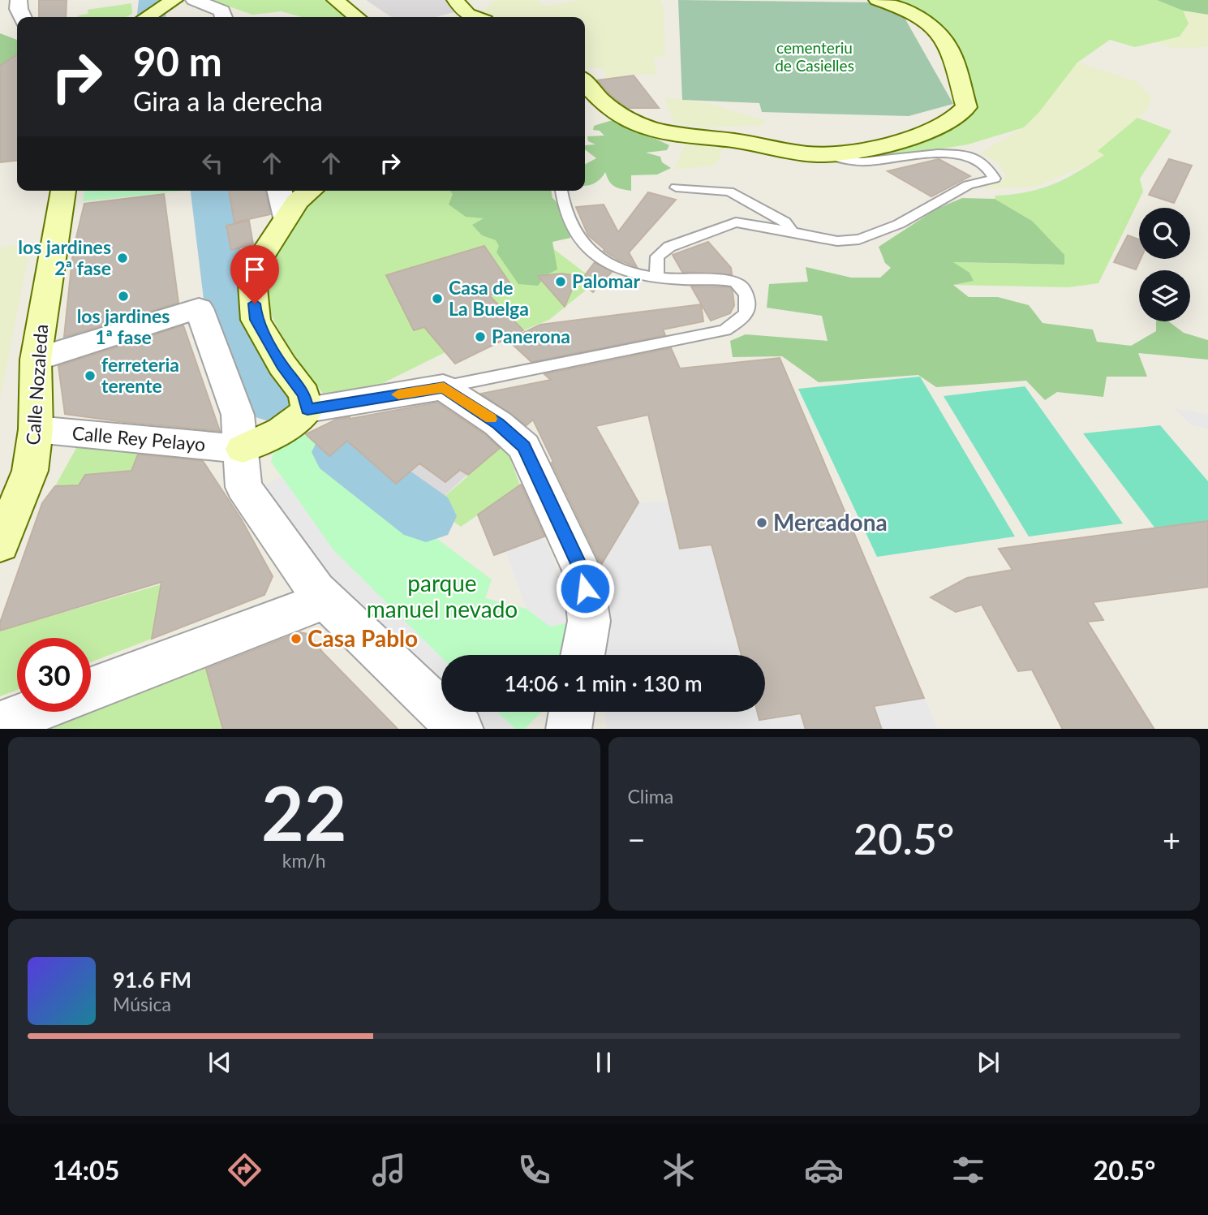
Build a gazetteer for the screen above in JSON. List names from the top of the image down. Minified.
{"streets":{"street":["Calle Nozaleda","Calle Rey Pelayo"]},"crossings":[["Calle Nozaleda","Calle Rey Pelayo"]],"parks":["cementeriu de Casielles","parque manuel nevado"],"places":["los jardines 2ª fase","Palomar","los jardines 1ª fase","Casa de La Buelga","Panerona","ferreteria terente","Mercadona","Casa Pablo"],"page":{"turn":["90 m","Gira a la derecha"],"limit":"30","trip":"14:06 · 1 min · 130 m","tile":[["22","km/h"],"Clima"],"heat":["−","20.5°","+"],"song":["91.6 FM","Música"],"tabs":["14:05","20.5°"]}}
